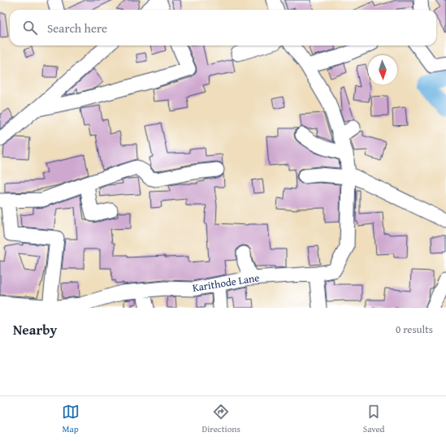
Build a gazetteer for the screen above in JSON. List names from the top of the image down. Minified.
{"streets":{"street":["Karithode Lane"]},"north":"bottom","page":{"search":"Search here","heading":["Nearby","0 results"],"nav":["Map","Directions","Saved"]}}
